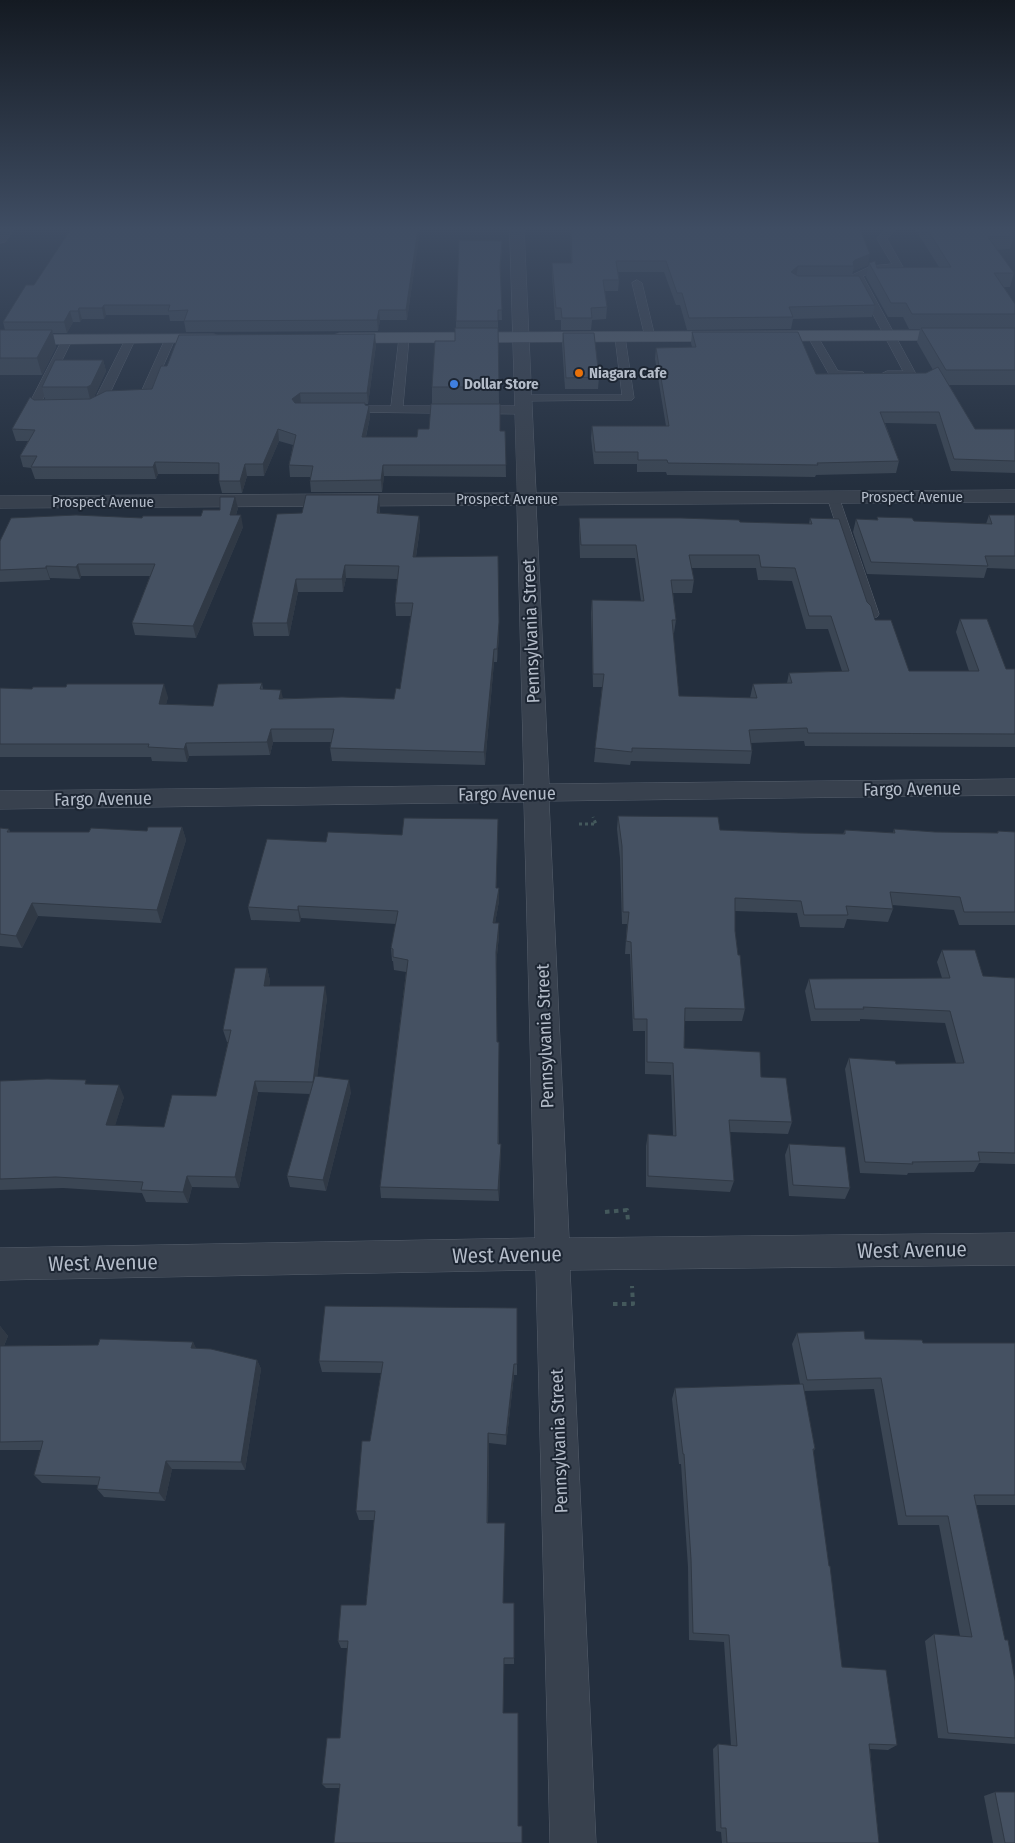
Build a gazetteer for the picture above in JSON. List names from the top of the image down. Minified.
{"streets":{"street":["Prospect Avenue","Pennsylvania Street","Fargo Avenue","West Avenue"]},"crossings":[["Prospect Avenue","Pennsylvania Street"],["Pennsylvania Street","Fargo Avenue"],["Pennsylvania Street","West Avenue"]],"places":["Niagara Cafe","Dollar Store"]}
